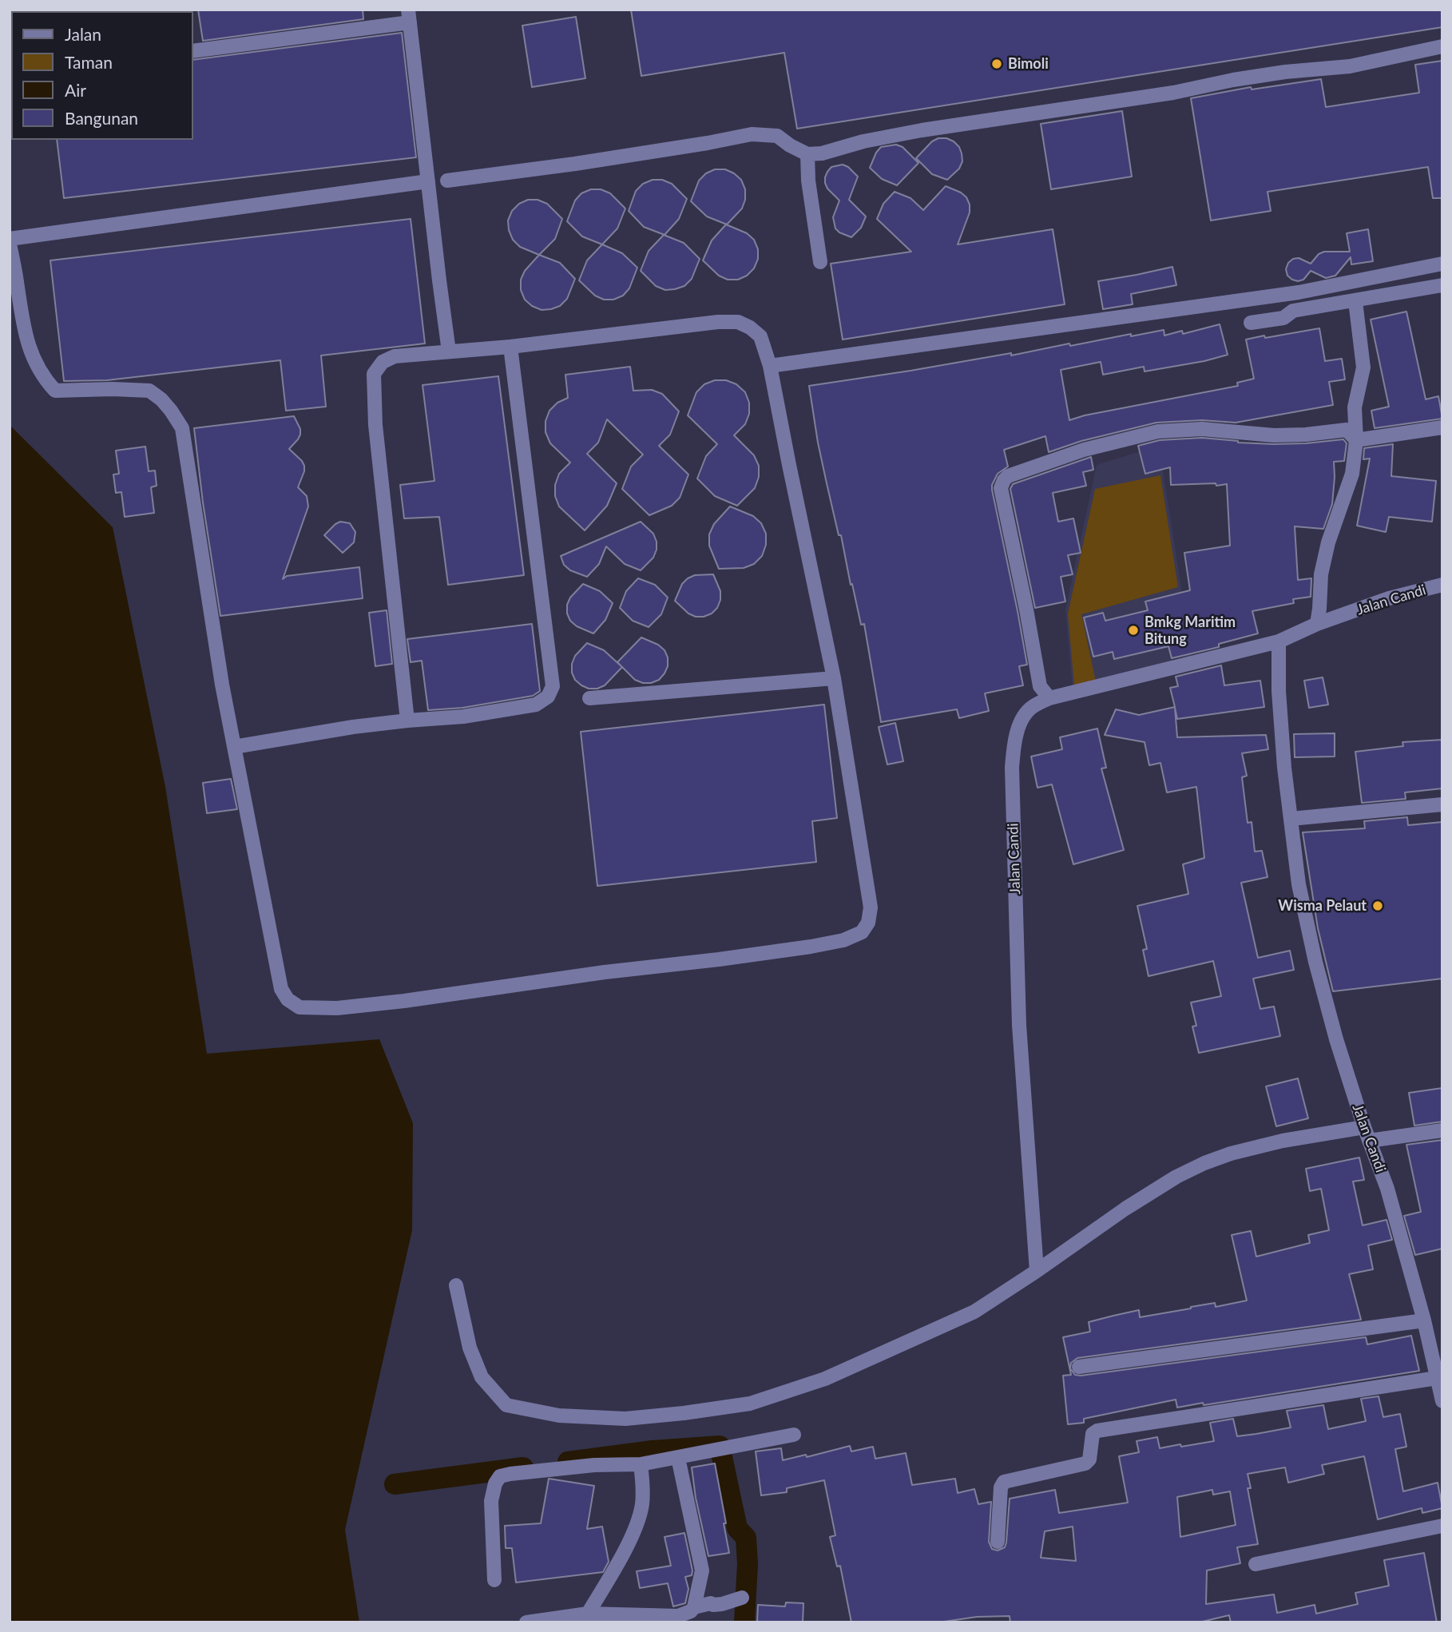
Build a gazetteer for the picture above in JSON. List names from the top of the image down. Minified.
{"streets":{"street":["Jalan Candi"]},"places":["Bimoli","Bmkg Maritim Bitung","Wisma Pelaut"],"legend":["Jalan","Taman","Air","Bangunan"]}
